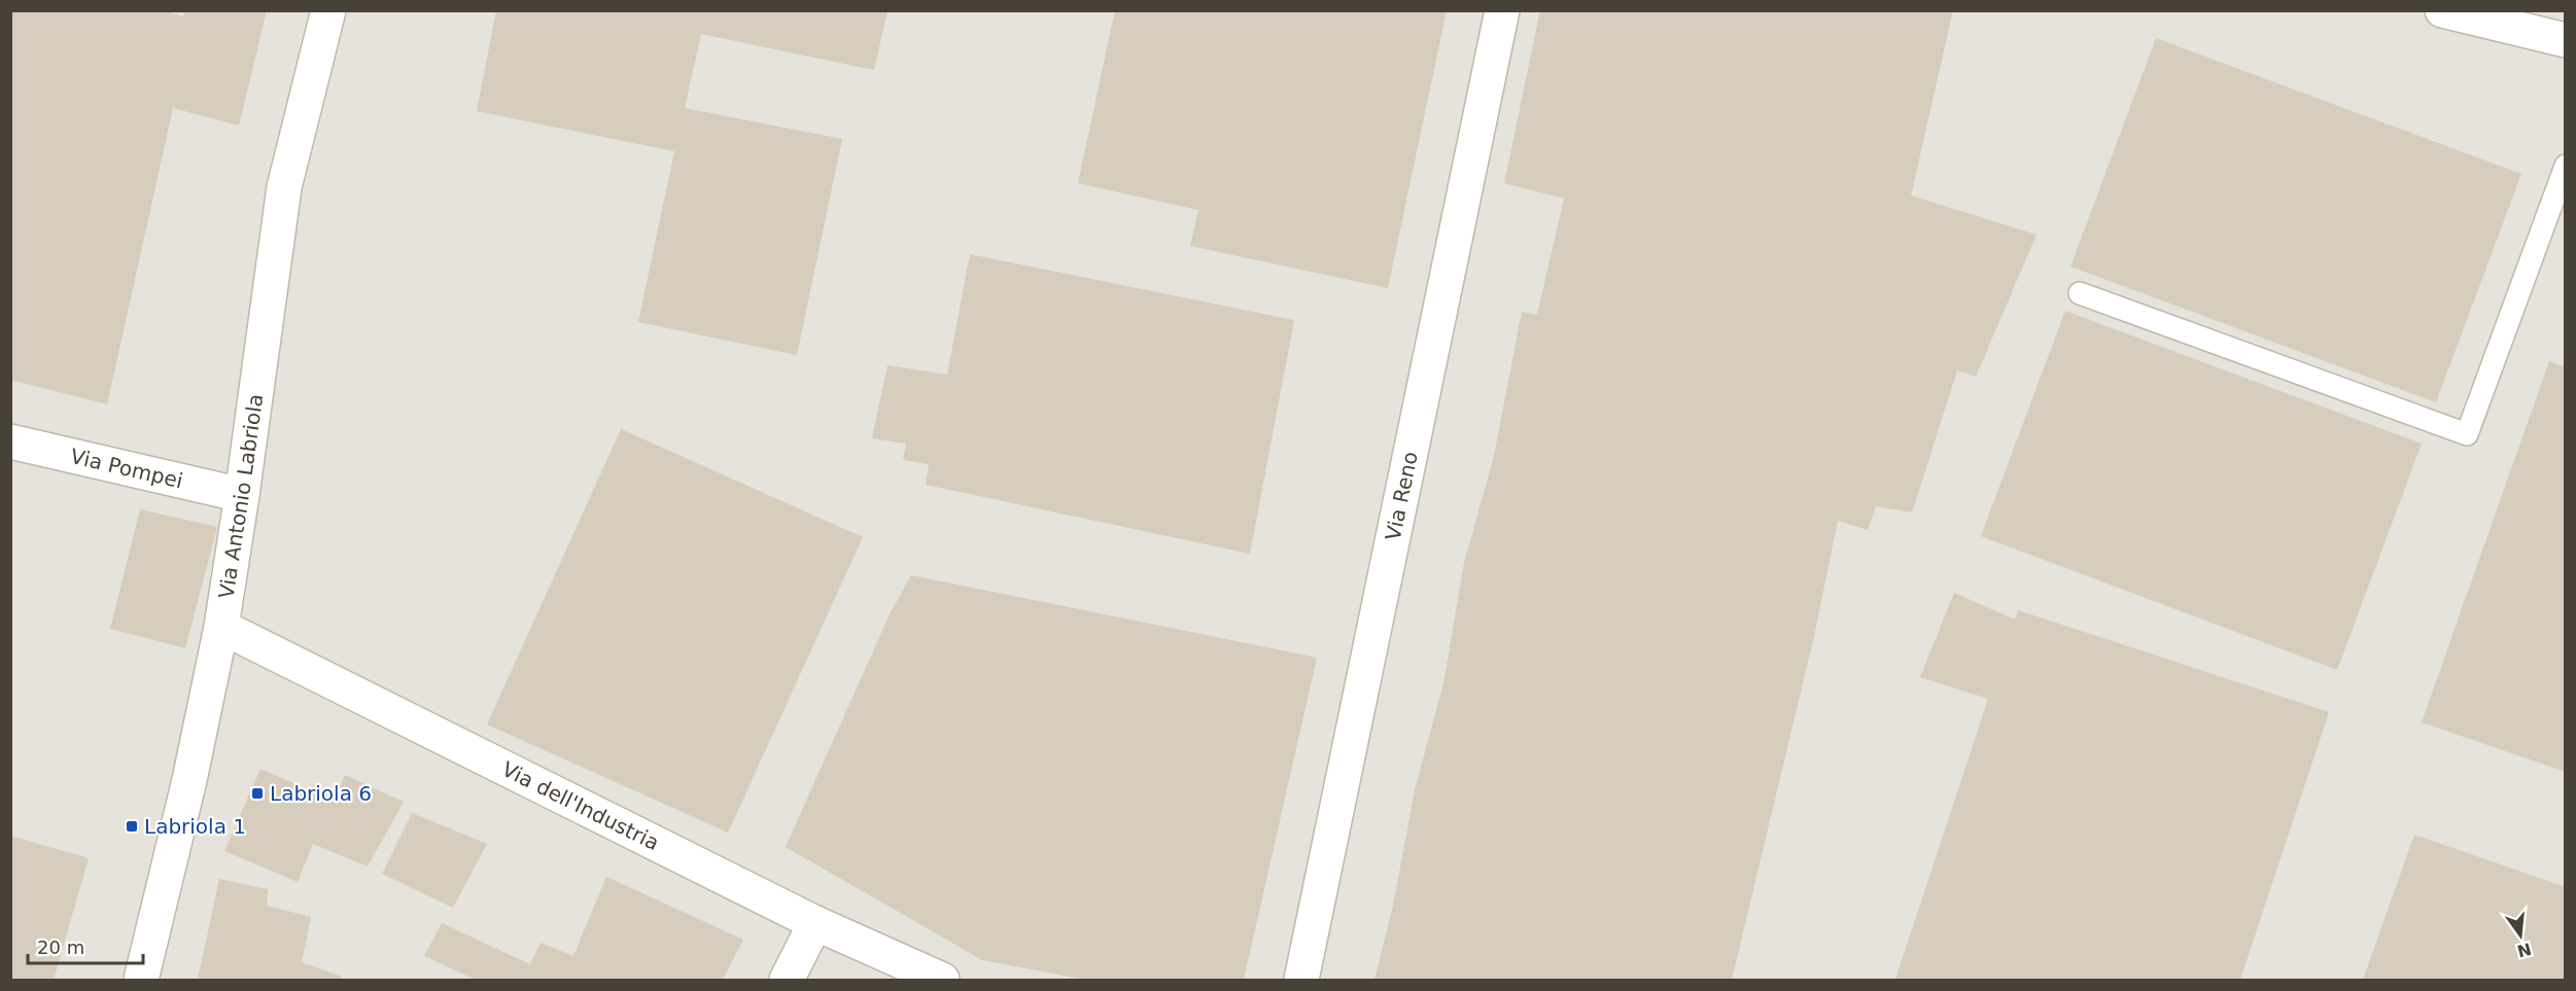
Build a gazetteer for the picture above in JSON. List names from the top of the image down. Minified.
{"streets":{"street":["Via Pompei","Via Antonio Labriola","Via Reno","Via dell'Industria"]},"crossings":[["Via Pompei","Via Antonio Labriola"],["Via Antonio Labriola","Via dell'Industria"]],"places":{"transit":["Labriola 6","Labriola 1"]},"scale_bar":"20 m","north":"bottom"}
